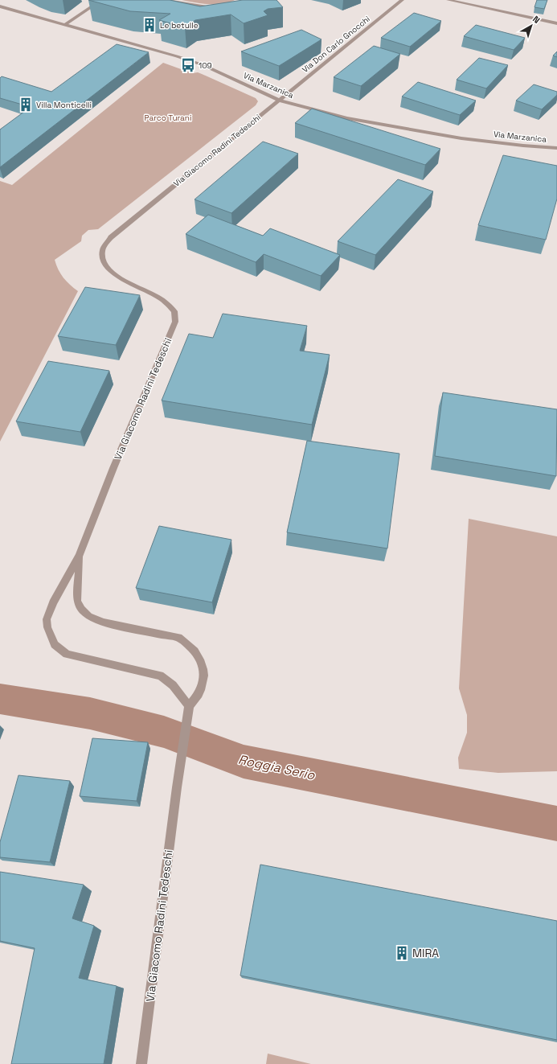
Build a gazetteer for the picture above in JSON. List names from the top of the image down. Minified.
{"streets":{"street":["Via Don Carlo Gnocchi","Via Marzanica","Via Giacomo Radini Tedeschi"]},"crossings":[["Via Don Carlo Gnocchi","Via Marzanica"],["Via Don Carlo Gnocchi","Via Giacomo Radini Tedeschi"],["Via Marzanica","Via Giacomo Radini Tedeschi"]],"water":["Roggia Serio"],"parks":["Parco Turani"],"places":{"building":["Le betulle","Villa Monticelli","MIRA"],"bus stop":["109"]},"north":"top right"}
